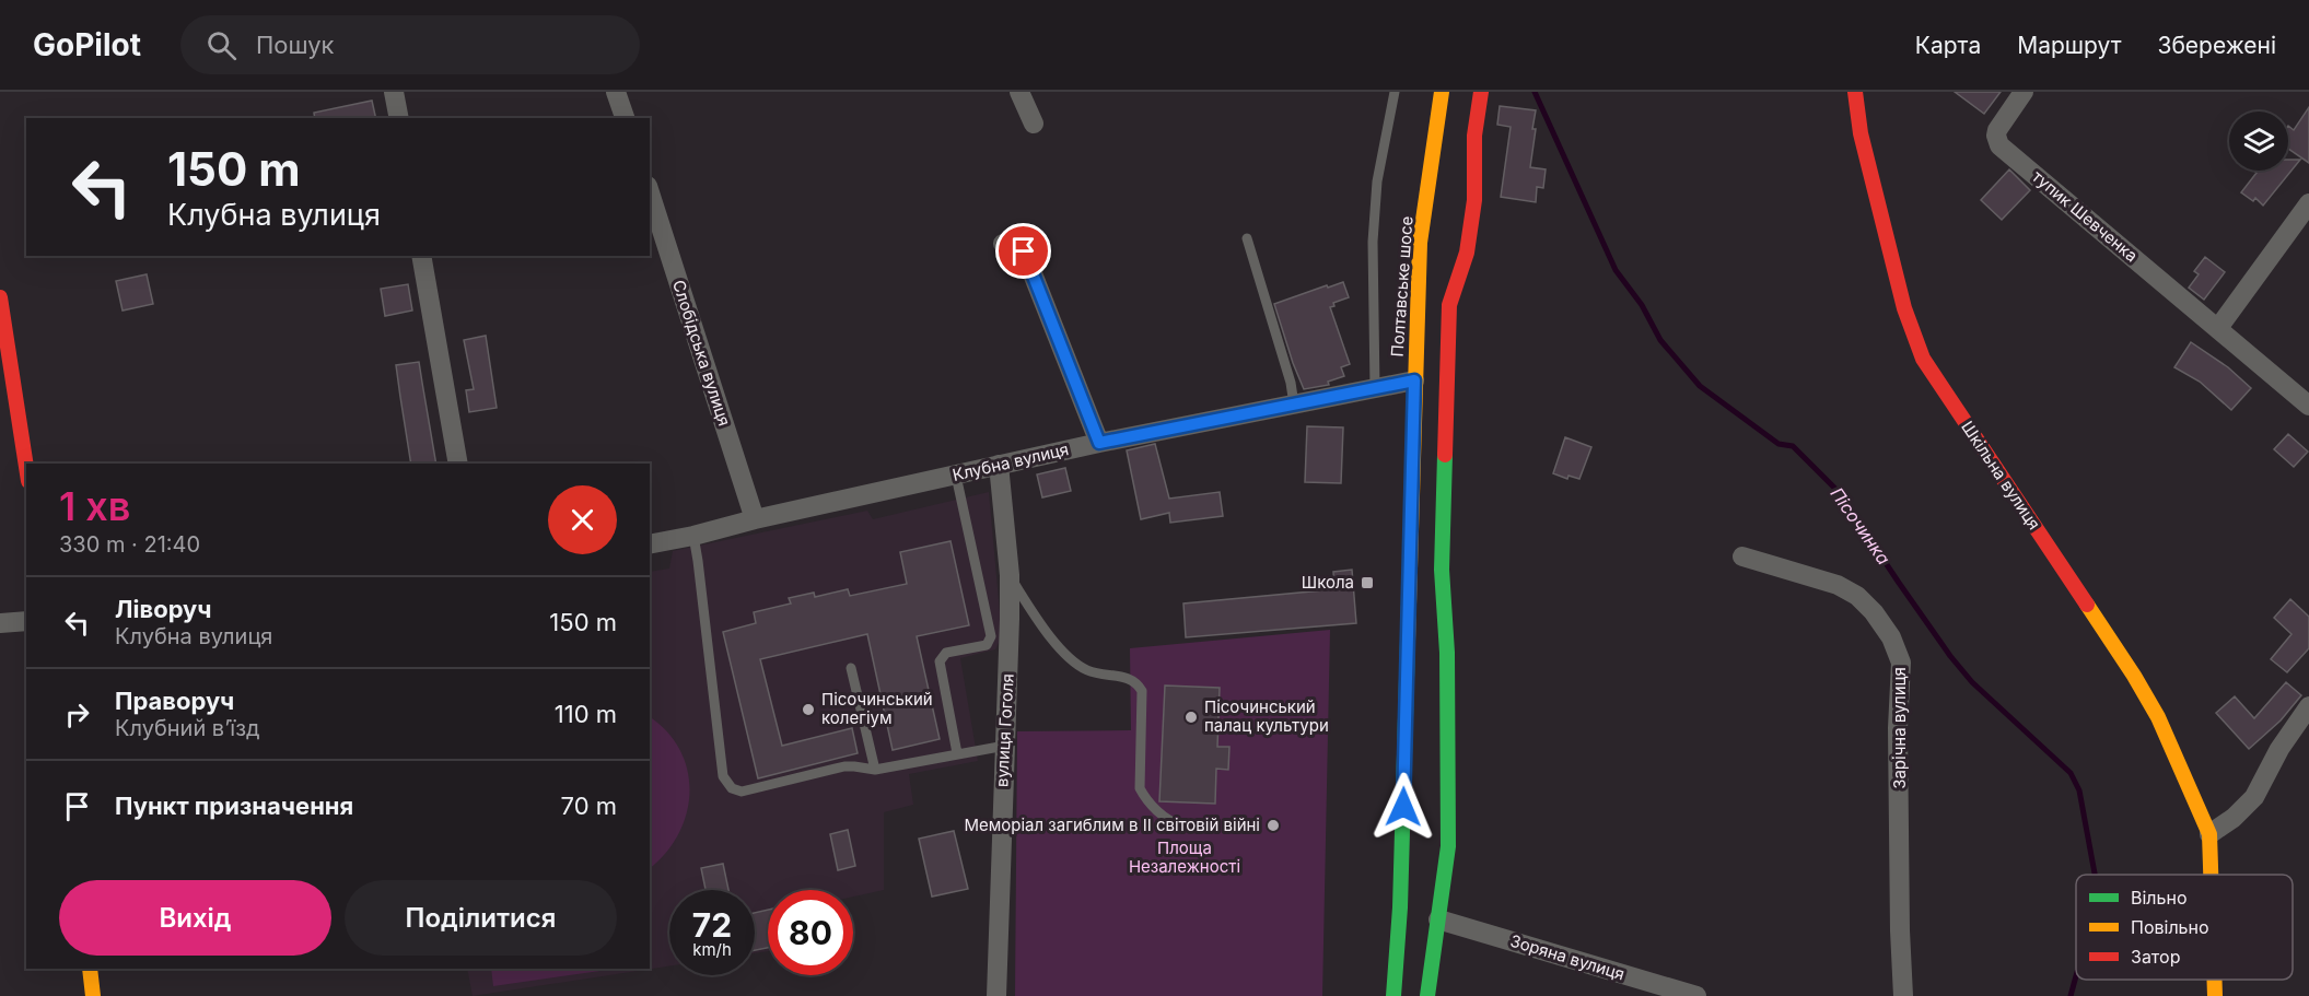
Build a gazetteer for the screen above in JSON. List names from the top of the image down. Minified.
{"streets":{"main road":["Полтавське шосе","Шкільна вулиця"],"street":["тупик Шевченка","Слобідська вулиця","Клубна вулиця","Зарічна вулиця","вулиця Гоголя","Зоряна вулиця"]},"crossings":[["Полтавське шосе","Клубна вулиця"],["Слобідська вулиця","Клубна вулиця"],["Клубна вулиця","вулиця Гоголя"]],"water":["Пісочинка"],"parks":["Площа Незалежності"],"places":{"transit":["Школа"],"other":["Пісочинський колегіум","Пісочинський палац культури","Меморіал загиблим в II світовій війні"]},"legend":["Вільно","Повільно","Затор"],"page":{"header":"GoPilot","search":"Пошук","nav":["Карта","Маршрут","Збережені"],"turn":["150 m","Клубна вулиця"],"heading":["1 хв","330 m · 21:40"],"list":[{"name":"Ліворуч","note":"Клубна вулиця","value":"150 m"},{"name":"Праворуч","note":"Клубний в’їзд","value":"110 m"},{"name":"Пункт призначення","value":"70 m"}],"buttons":["Вихід","Поділитися"],"speed":"72 km/h","limit":"80"}}
